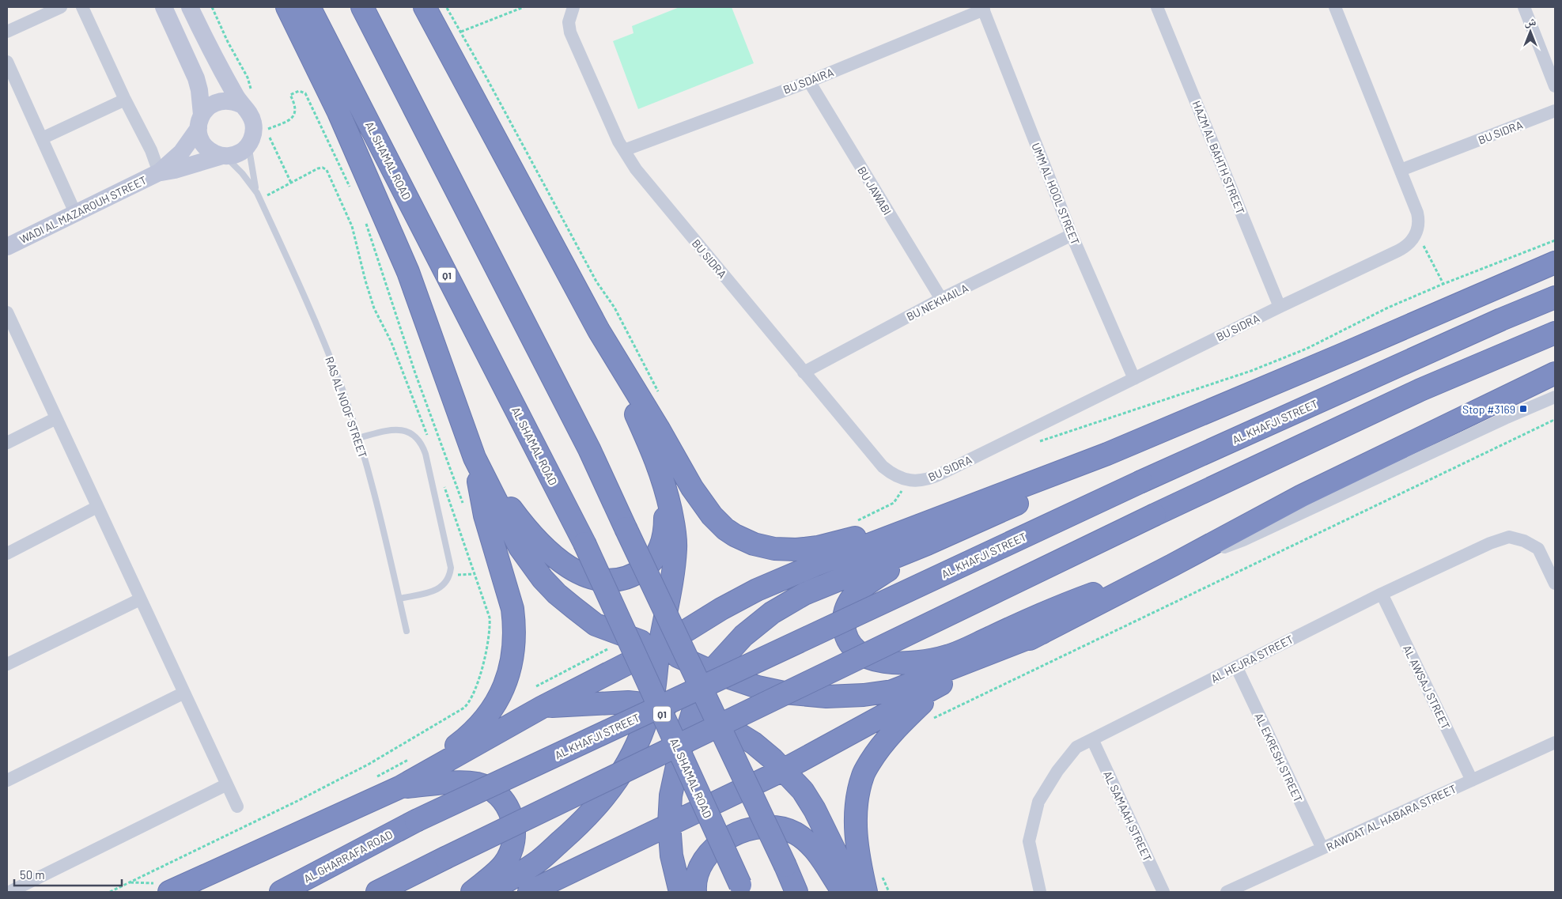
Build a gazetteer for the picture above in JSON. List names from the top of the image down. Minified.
{"streets":{"highway":["AL SHAMAL ROAD","Q1","AL KHAFJI STREET","AL GHARRAFA ROAD"],"street":["BU SDAIRA","BU SIDRA","HAZM AL BAHTH STREET","BU JAWABI","UMM AL HOOL STREET","WADI AL MAZAROUH STREET","BU NEKHAILA","AL HEJRA STREET","AL AWSAJ STREET","AL EKRESH STREET","AL SAMAAH STREET","RAWDAT AL HABARA STREET"],"lane":["RAS AL NOOF STREET"]},"crossings":[["BU SDAIRA","BU SIDRA"],["BU SDAIRA","BU JAWABI"],["BU SDAIRA","UMM AL HOOL STREET"],["BU SIDRA","HAZM AL BAHTH STREET"],["BU SIDRA","UMM AL HOOL STREET"],["BU SIDRA","BU NEKHAILA"],["BU JAWABI","BU NEKHAILA"],["UMM AL HOOL STREET","BU NEKHAILA"],["WADI AL MAZAROUH STREET","RAS AL NOOF STREET"],["AL KHAFJI STREET","AL GHARRAFA ROAD"],["AL HEJRA STREET","AL AWSAJ STREET"],["AL HEJRA STREET","AL EKRESH STREET"],["AL HEJRA STREET","AL SAMAAH STREET"],["AL AWSAJ STREET","RAWDAT AL HABARA STREET"],["AL EKRESH STREET","RAWDAT AL HABARA STREET"]],"places":{"transit":["Stop #3169"]},"scale_bar":"50 m","north":"top"}
